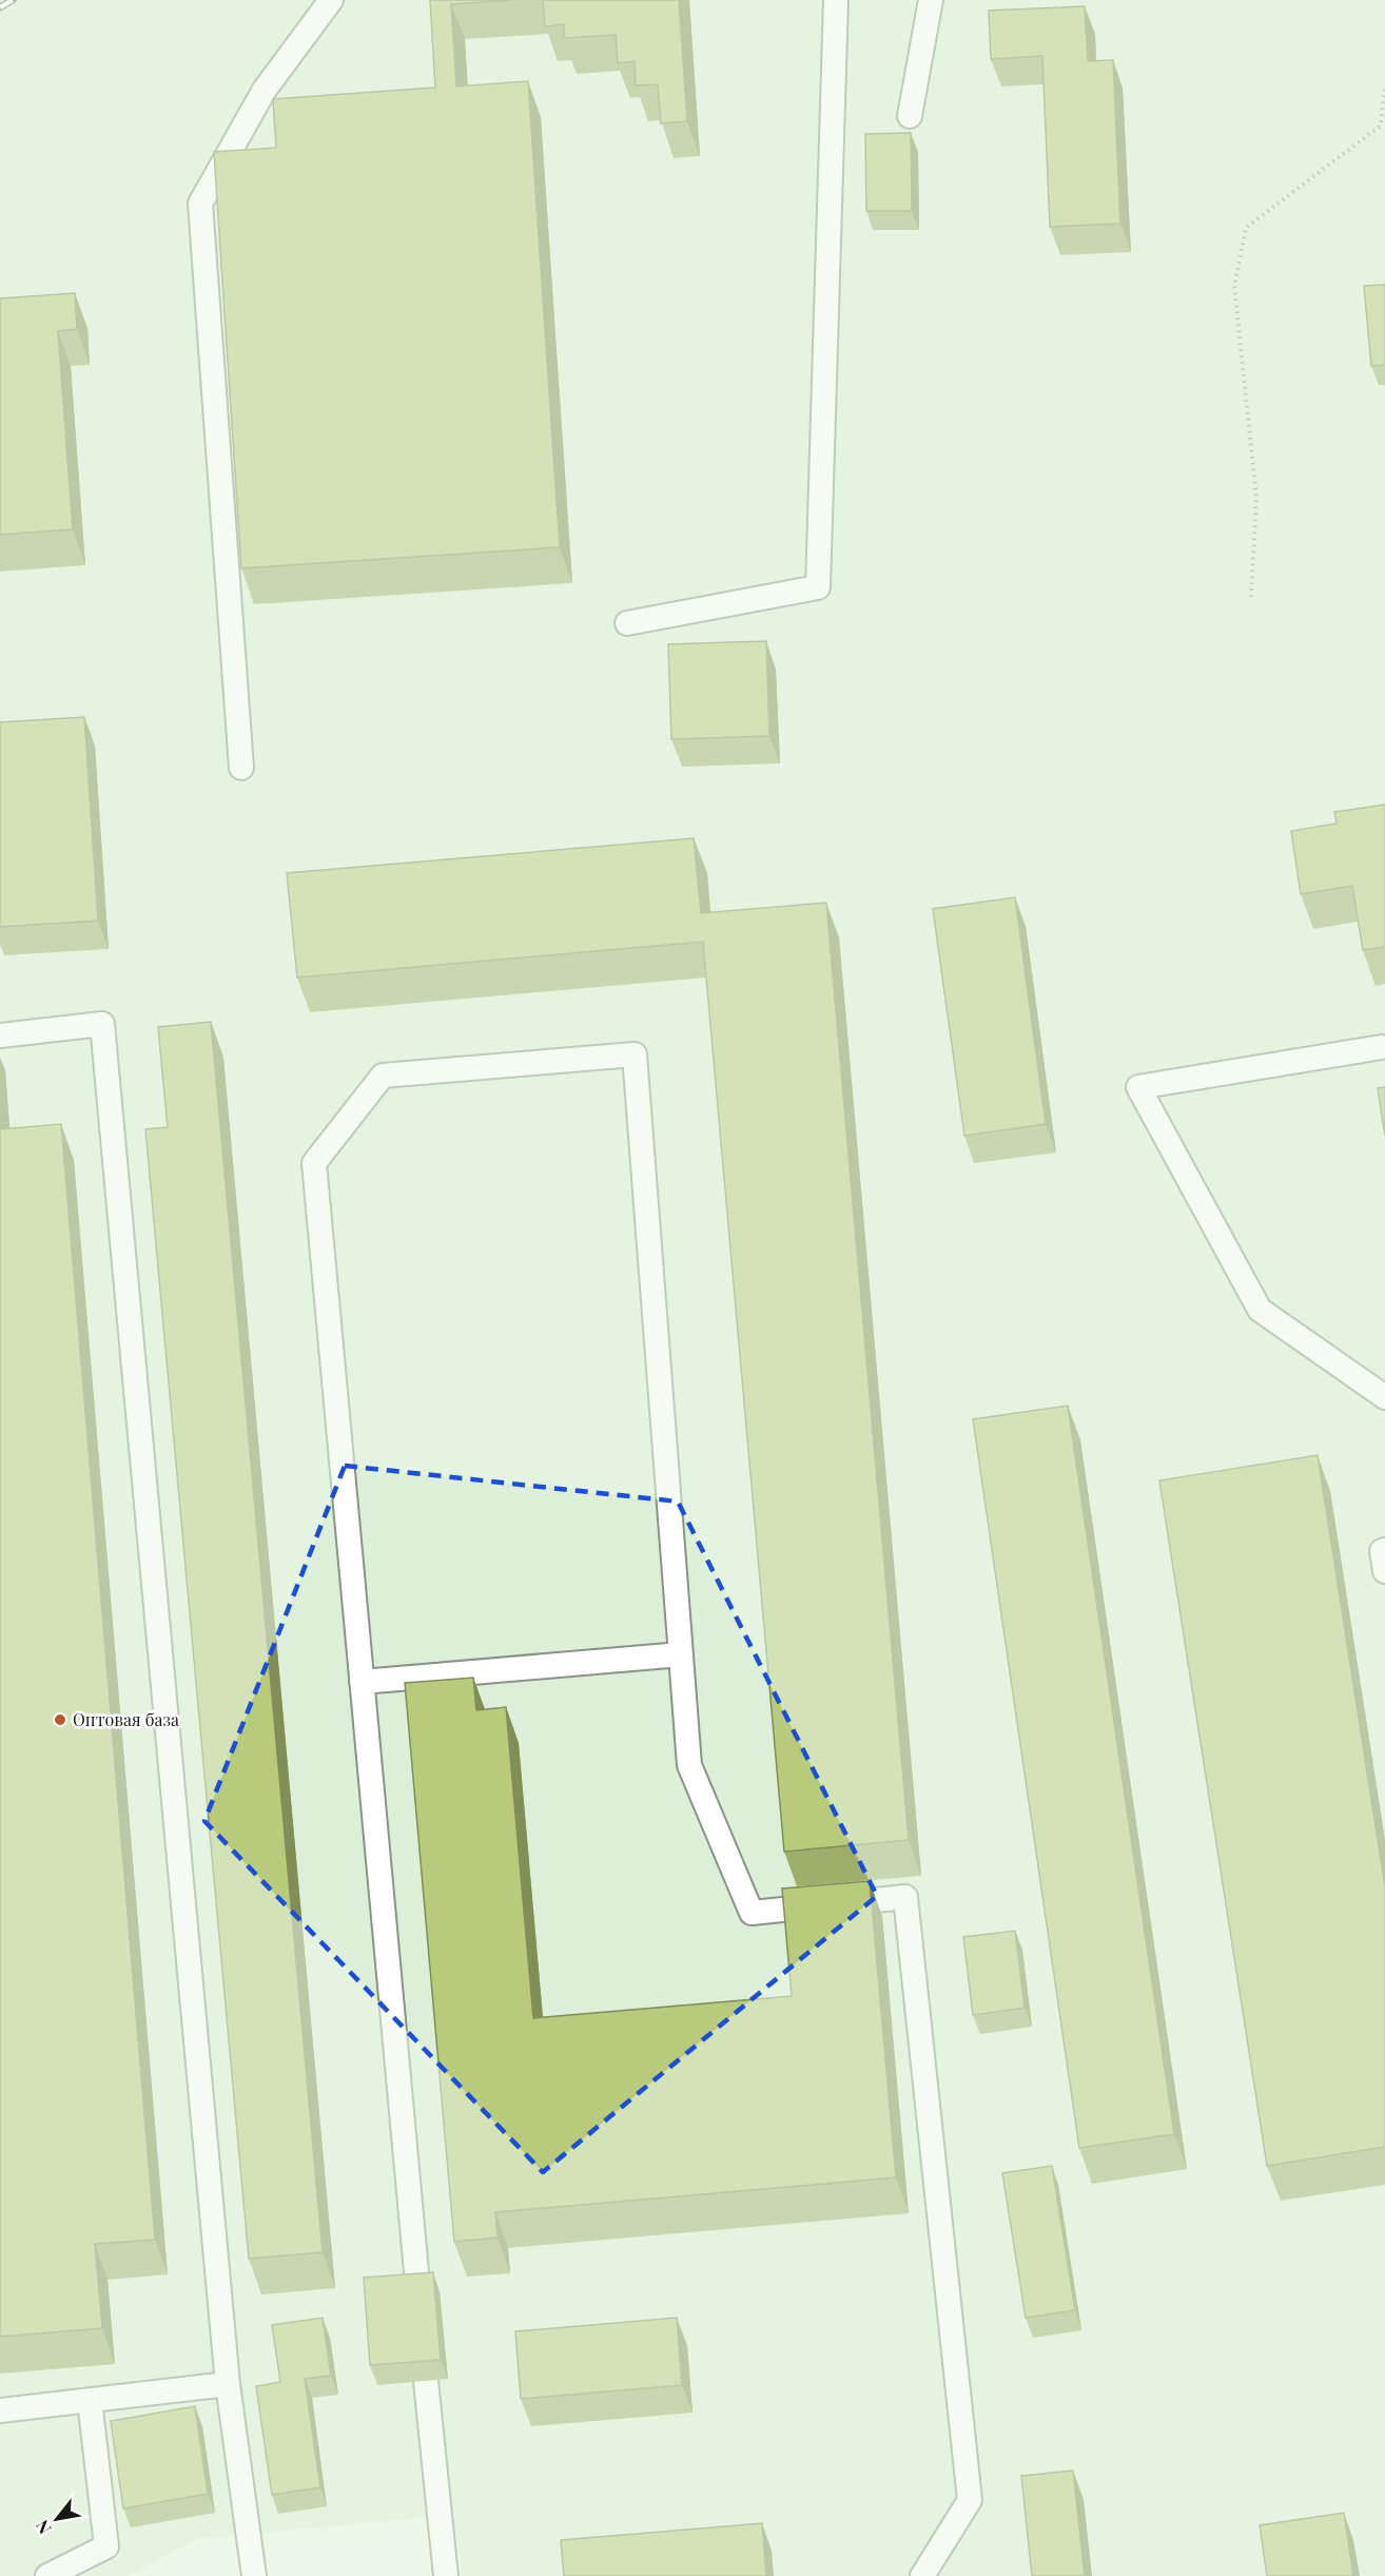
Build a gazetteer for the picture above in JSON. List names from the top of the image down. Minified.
{"places":["Оптовая база"],"north":"bottom left"}
